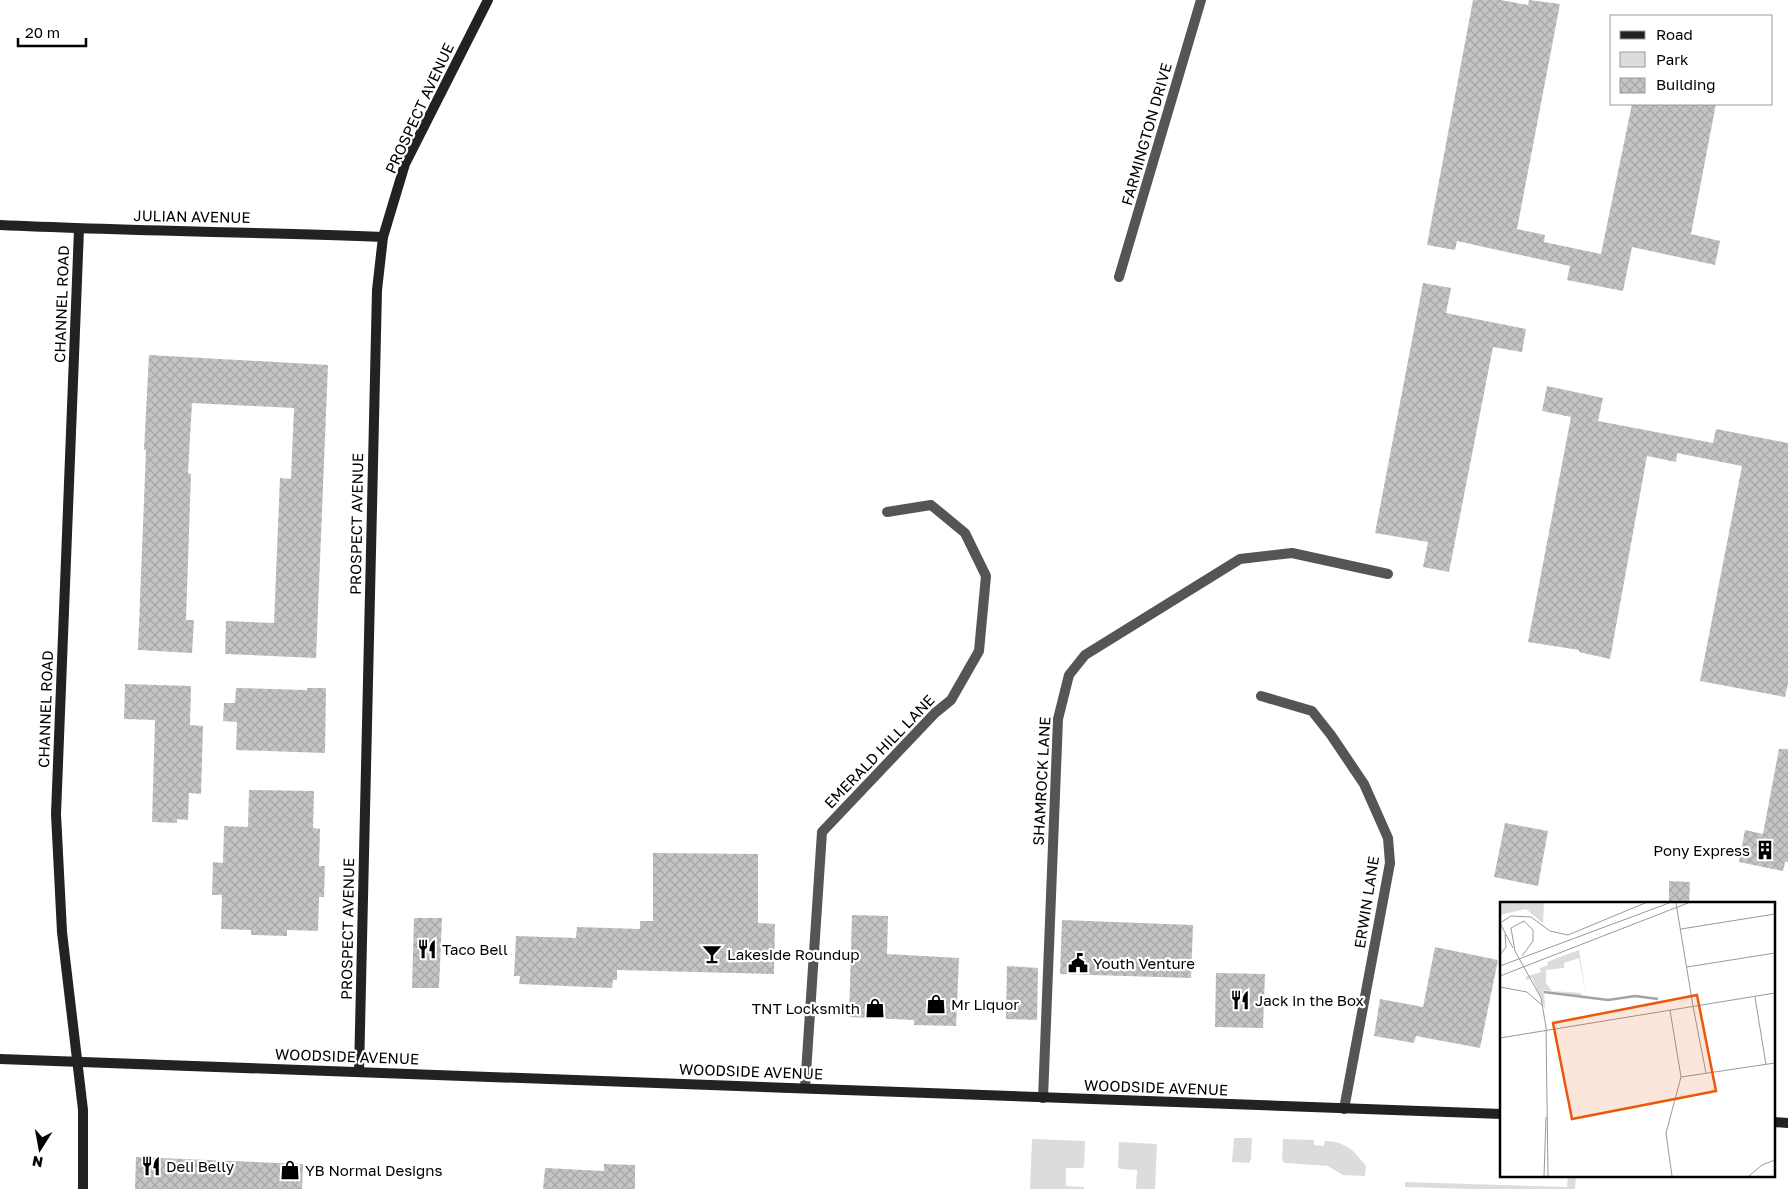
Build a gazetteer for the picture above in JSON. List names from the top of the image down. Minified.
{"streets":{"street":["PROSPECT AVENUE","FARMINGTON DRIVE","JULIAN AVENUE","CHANNEL ROAD","EMERALD HILL LANE","SHAMROCK LANE","ERWIN LANE","WOODSIDE AVENUE"]},"crossings":[["PROSPECT AVENUE","JULIAN AVENUE"],["PROSPECT AVENUE","WOODSIDE AVENUE"],["JULIAN AVENUE","CHANNEL ROAD"],["CHANNEL ROAD","WOODSIDE AVENUE"],["EMERALD HILL LANE","WOODSIDE AVENUE"],["SHAMROCK LANE","WOODSIDE AVENUE"],["ERWIN LANE","WOODSIDE AVENUE"]],"places":{"building":["Pony Express"],"restaurant":["Taco Bell","Jack in the Box","Deli Belly"],"bar":["Lakeside Roundup"],"public building":["Youth Venture"],"shop":["Mr Liquor","TNT Locksmith","YB Normal Designs"]},"legend":["Road","Park","Building"],"scale_bar":"20 m","north":"bottom"}
